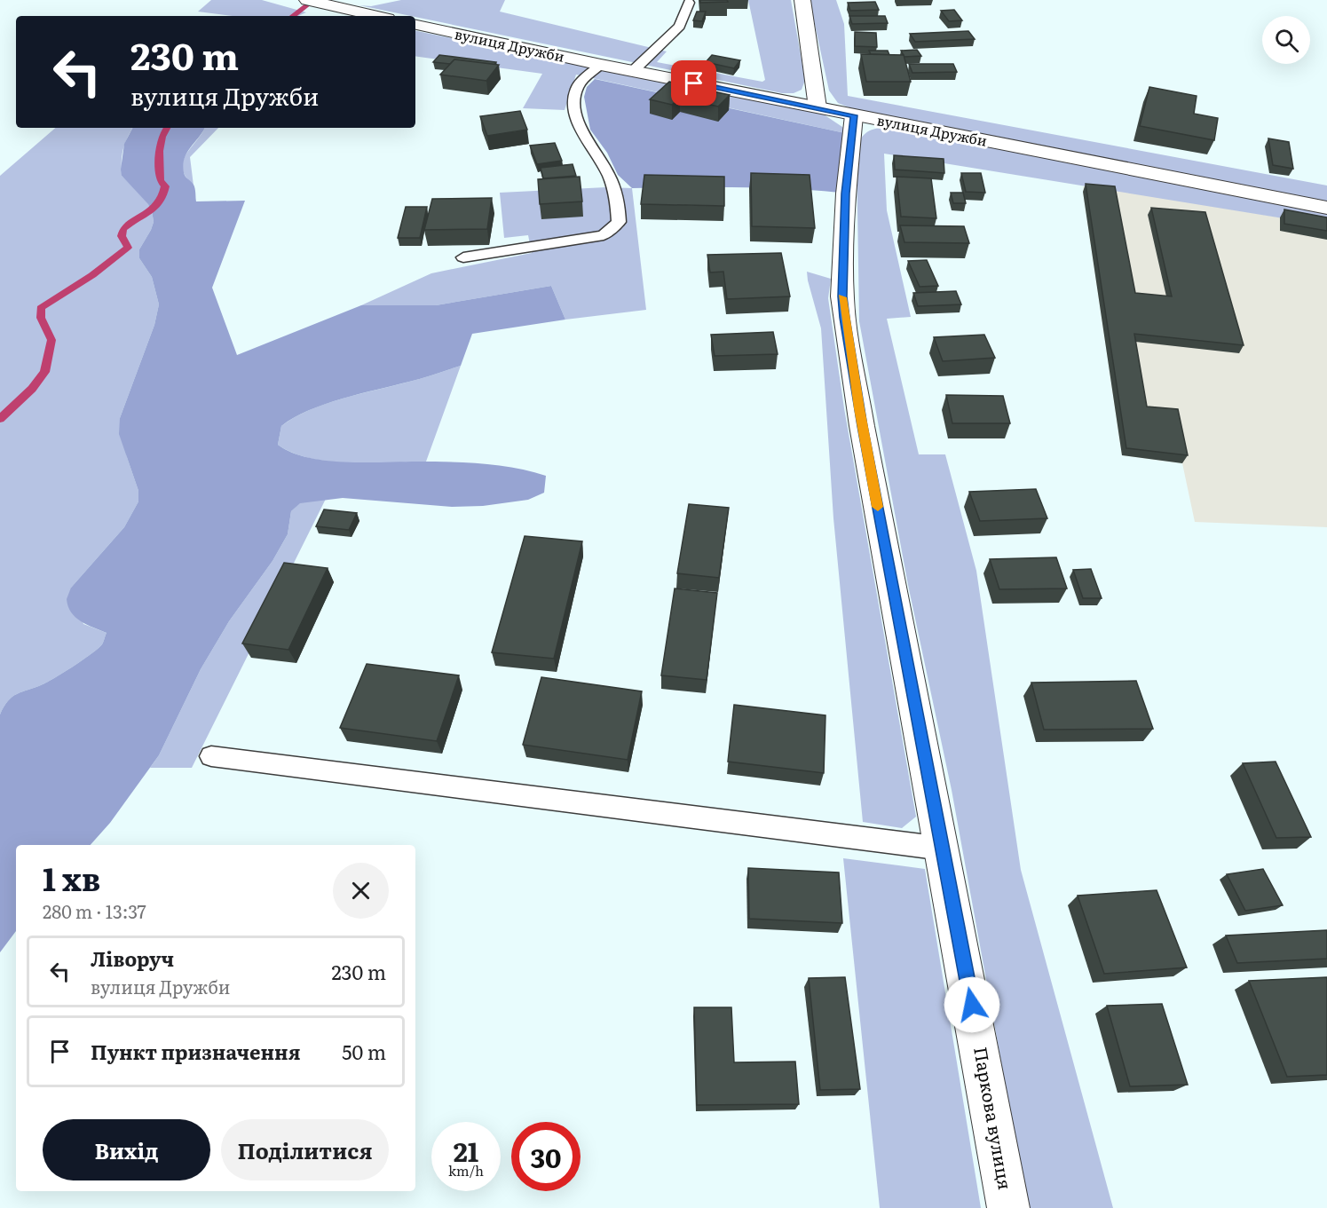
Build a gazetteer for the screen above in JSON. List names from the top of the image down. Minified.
{"streets":{"street":["вулиця Дружби","Паркова вулиця"]},"crossings":[["вулиця Дружби","Паркова вулиця"]],"page":{"turn":["230 m","вулиця Дружби"],"heading":["1 хв","280 m · 13:37"],"list":[{"name":"Ліворуч","note":"вулиця Дружби","value":"230 m"},{"name":"Пункт призначення","value":"50 m"}],"buttons":["Вихід","Поділитися"],"speed":"21 km/h","limit":"30"}}
